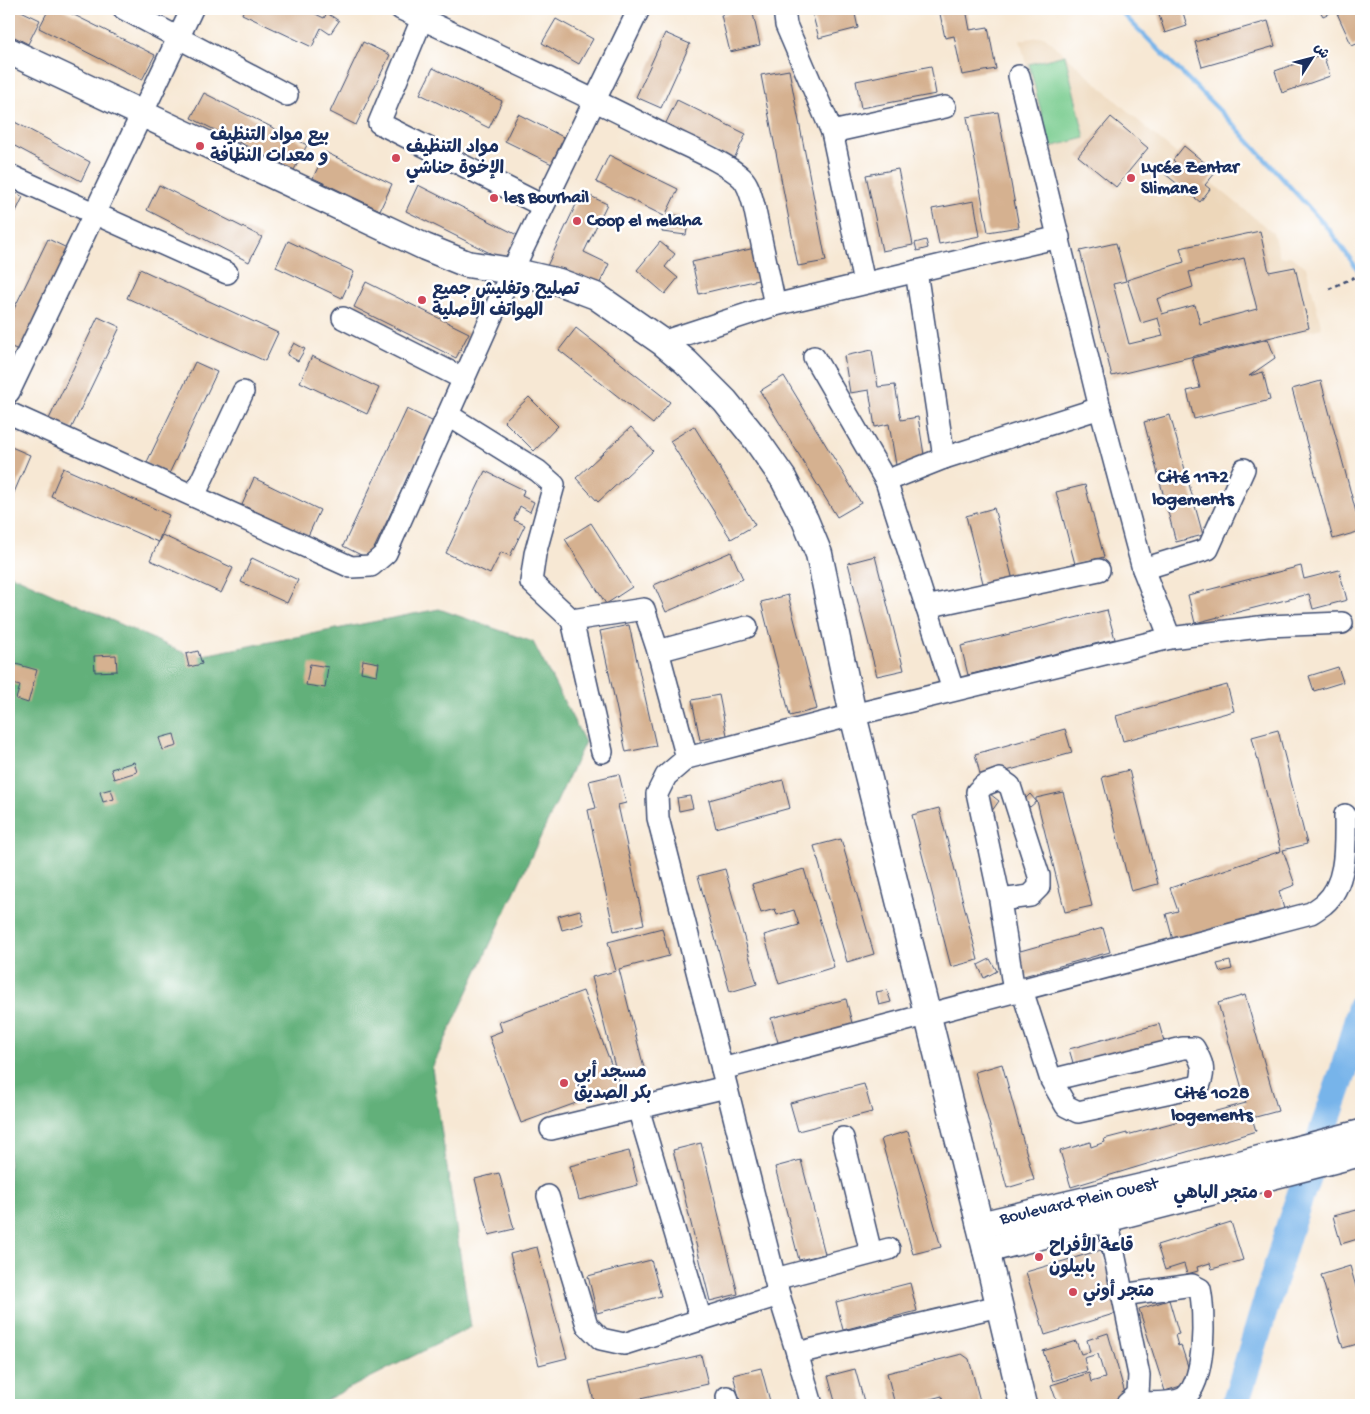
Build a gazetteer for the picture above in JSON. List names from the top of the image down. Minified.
{"streets":{"main road":["Boulevard Plein Ouest"]},"districts":["Cité 1172 logements","Cité 1028 logements"],"places":["بيع مواد التنظيف و معدات النظافة","مواد التنظيف الإخوة حناشي","Lycée Zentar Slimane","les Bourhail","Coop el melaha","تصليح وتفليش جميع الهواتف الأصلية","مسجد أبي بكر الصديق","متجر الباهي","قاعة الأفراح بابيلون","متجر أوني"],"north":"top right"}
